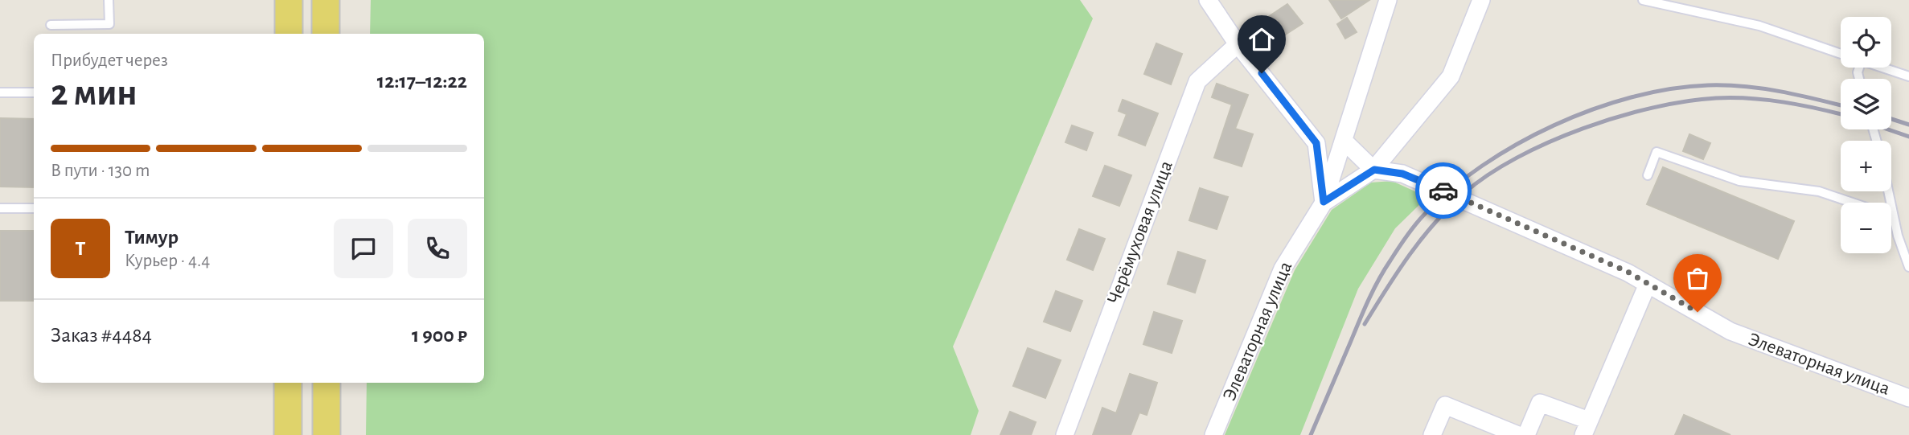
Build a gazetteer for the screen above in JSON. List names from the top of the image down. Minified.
{"streets":{"street":["Черёмуховая улица","Элеваторная улица"]},"page":{"map_buttons":["+","−"],"heading":["2 мин","Прибудет через","12:17–12:22"],"panel":["Тимур","Курьер · 4.4","Заказ #4484","1 900 ₽"],"bar":"В пути · 130 m","round":"Т"}}
